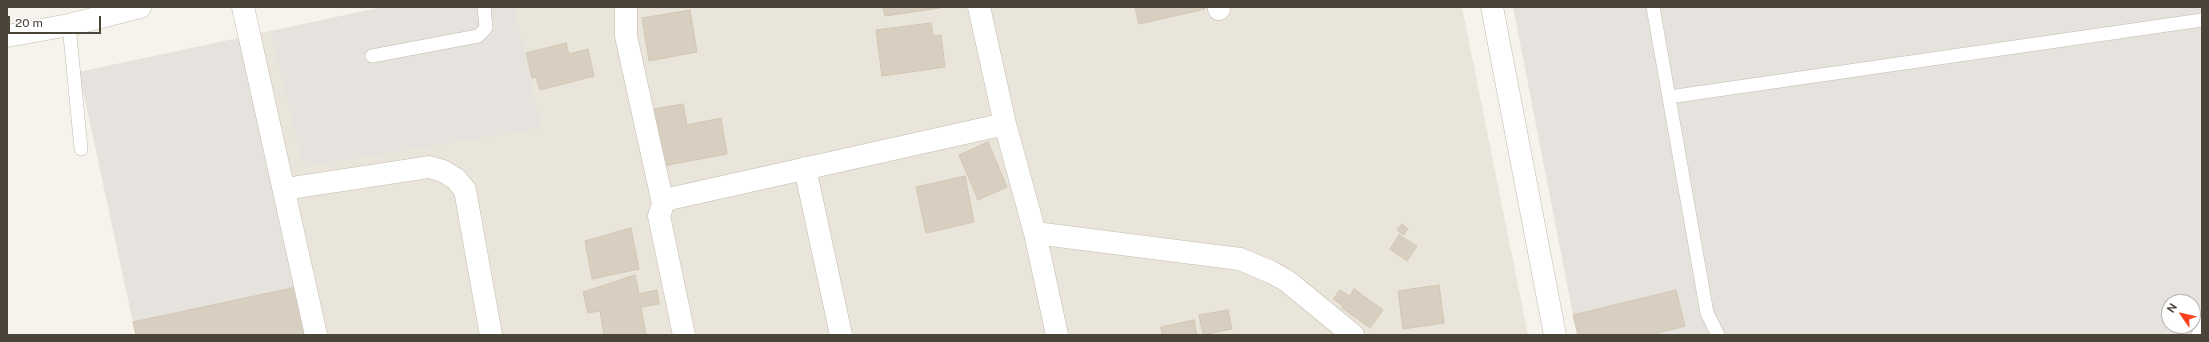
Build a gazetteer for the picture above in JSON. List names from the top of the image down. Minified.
{"scale_bar":"20 m","north":"top left"}
